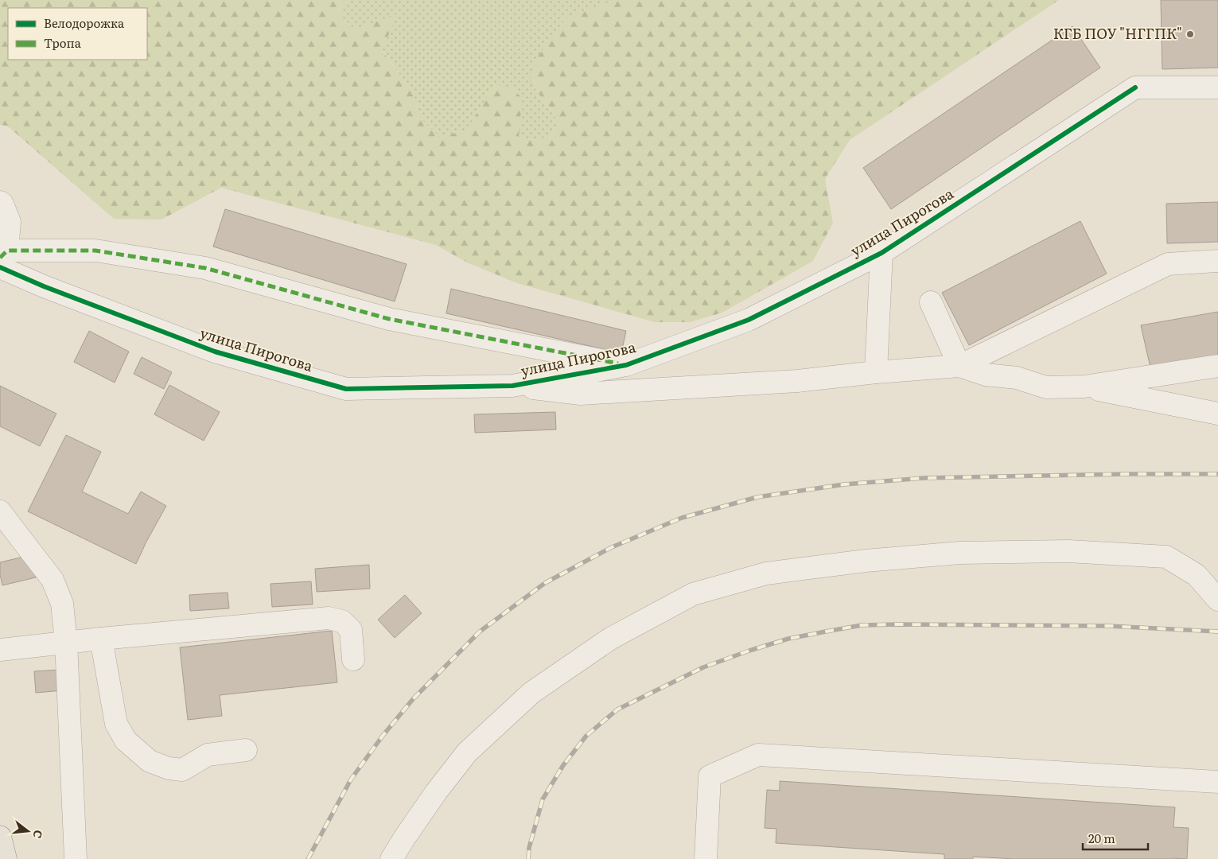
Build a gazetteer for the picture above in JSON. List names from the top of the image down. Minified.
{"streets":{"street":["улица Пирогова"]},"places":["КГБ ПОУ \"НГГПК\""],"legend":["Велодорожка","Тропа"],"scale_bar":"20 m","north":"right"}
